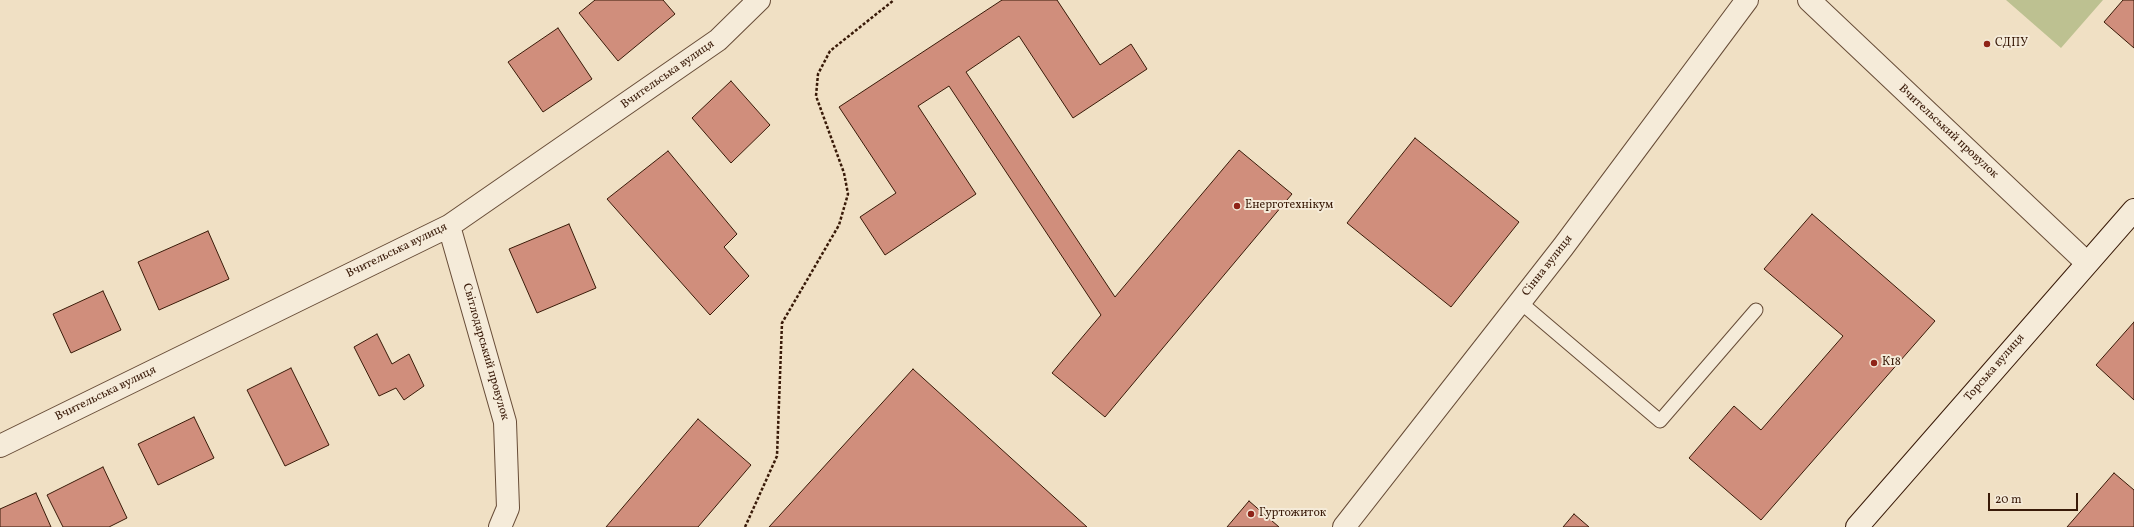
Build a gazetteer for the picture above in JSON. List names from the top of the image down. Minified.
{"streets":{"street":["Вчительська вулиця","Вчительський провулок","Сінна вулиця","Світлодарський провулок","Торська вулиця"]},"crossings":[["Вчительська вулиця","Світлодарський провулок"],["Вчительський провулок","Торська вулиця"]],"places":["СДПУ","Енерготехнікум","К18","Гуртожиток"],"scale_bar":"20 m"}
